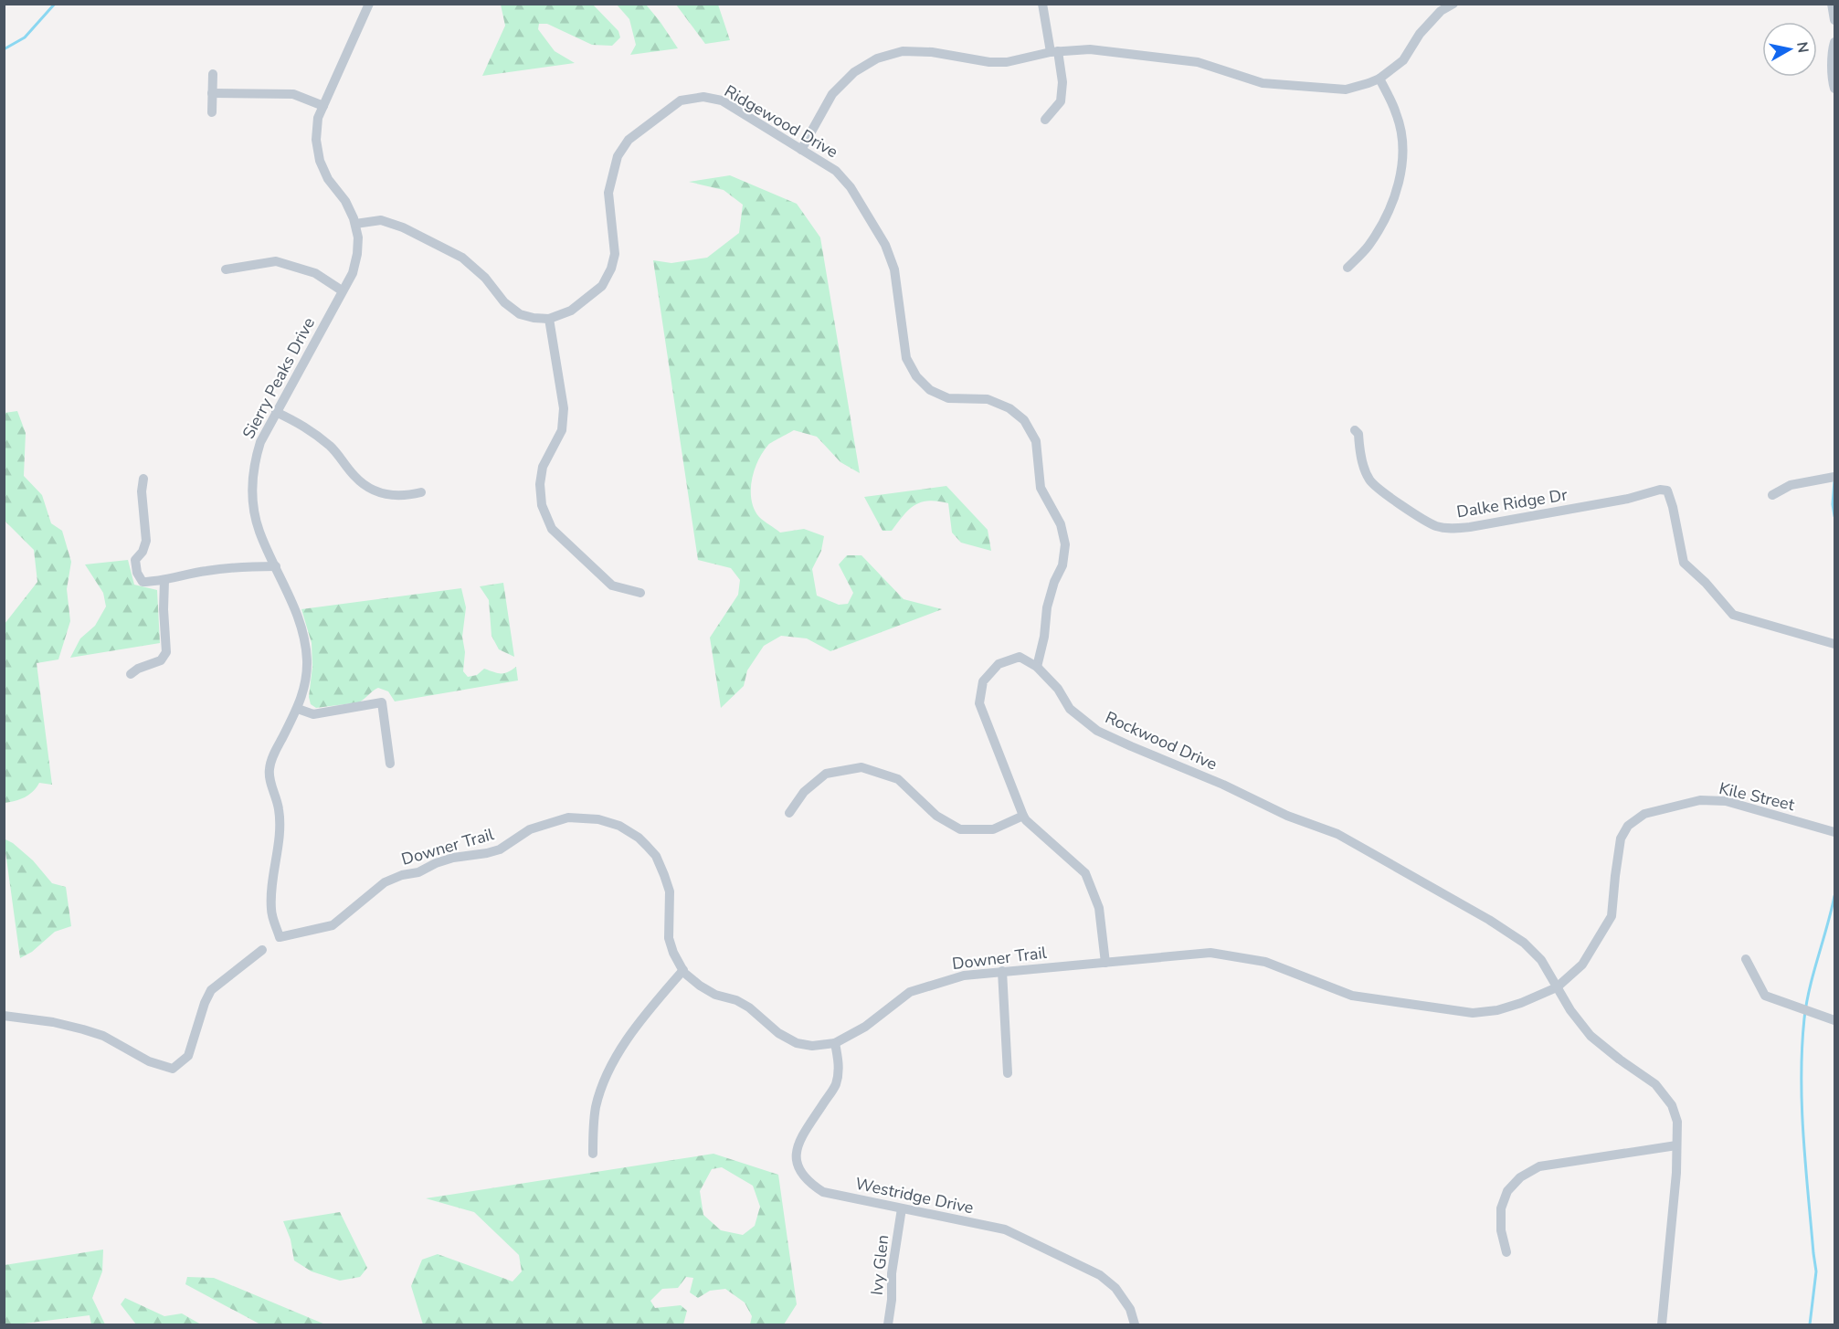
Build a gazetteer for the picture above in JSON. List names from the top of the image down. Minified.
{"streets":{"street":["Ridgewood Drive","Sierry Peaks Drive","Dalke Ridge Dr","Rockwood Drive","Kile Street","Downer Trail","Westridge Drive","Ivy Glen"]},"crossings":[["Ridgewood Drive","Rockwood Drive"],["Sierry Peaks Drive","Downer Trail"],["Rockwood Drive","Downer Trail"],["Kile Street","Downer Trail"],["Downer Trail","Westridge Drive"],["Westridge Drive","Ivy Glen"]],"north":"right"}
